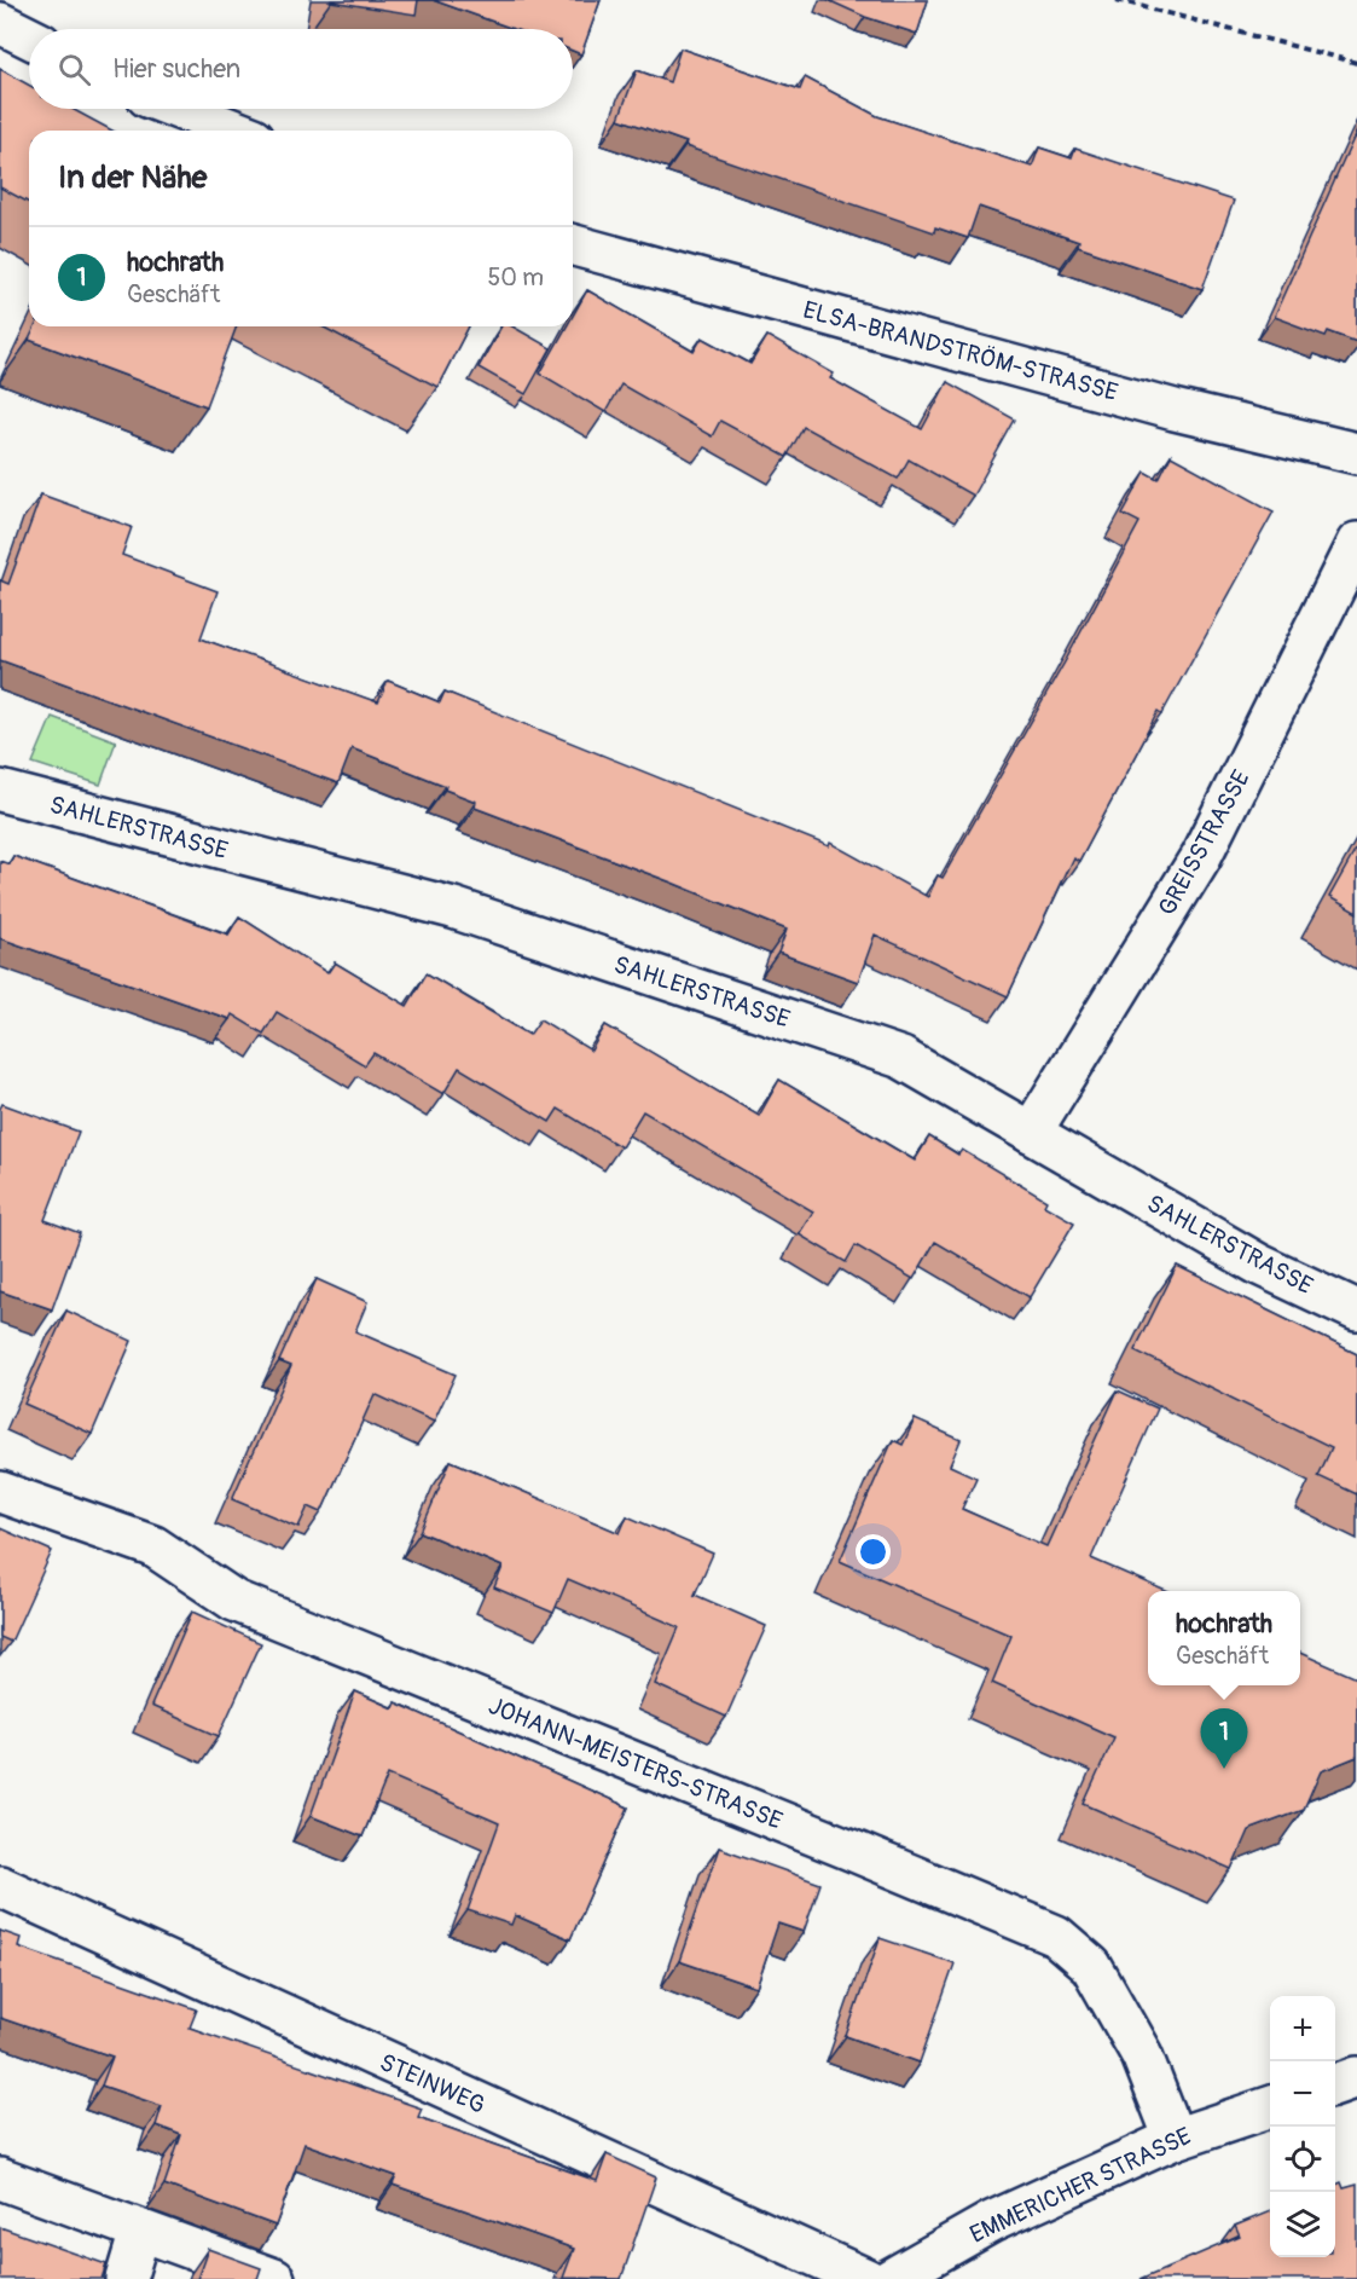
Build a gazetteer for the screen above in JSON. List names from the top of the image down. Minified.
{"streets":{"street":["ELSA-BRANDSTRÖM-STRASSE","SAHLERSTRASSE","GREISSTRASSE","JOHANN-MEISTERS-STRASSE","STEINWEG","EMMERICHER STRASSE"]},"crossings":[["SAHLERSTRASSE","GREISSTRASSE"],["JOHANN-MEISTERS-STRASSE","EMMERICHER STRASSE"]],"page":{"search":"Hier suchen","heading":"In der Nähe","list":[{"mark":"1","name":"hochrath","note":"Geschäft","value":"50 m"}],"popup":["hochrath","Geschäft"],"pins":"1","map_buttons":["+","−"]}}
